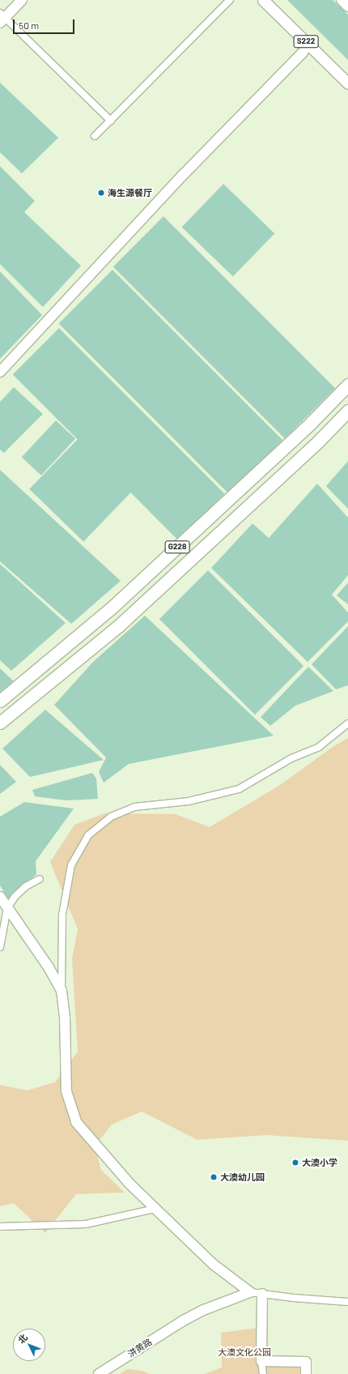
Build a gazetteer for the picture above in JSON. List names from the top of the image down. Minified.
{"streets":{"highway":["G228"],"main road":["S222","汫黄路"]},"parks":["大澳文化公园"],"places":["海生源餐厅","大澳小学","大澳幼儿园"],"scale_bar":"50 m","north":"top left"}
